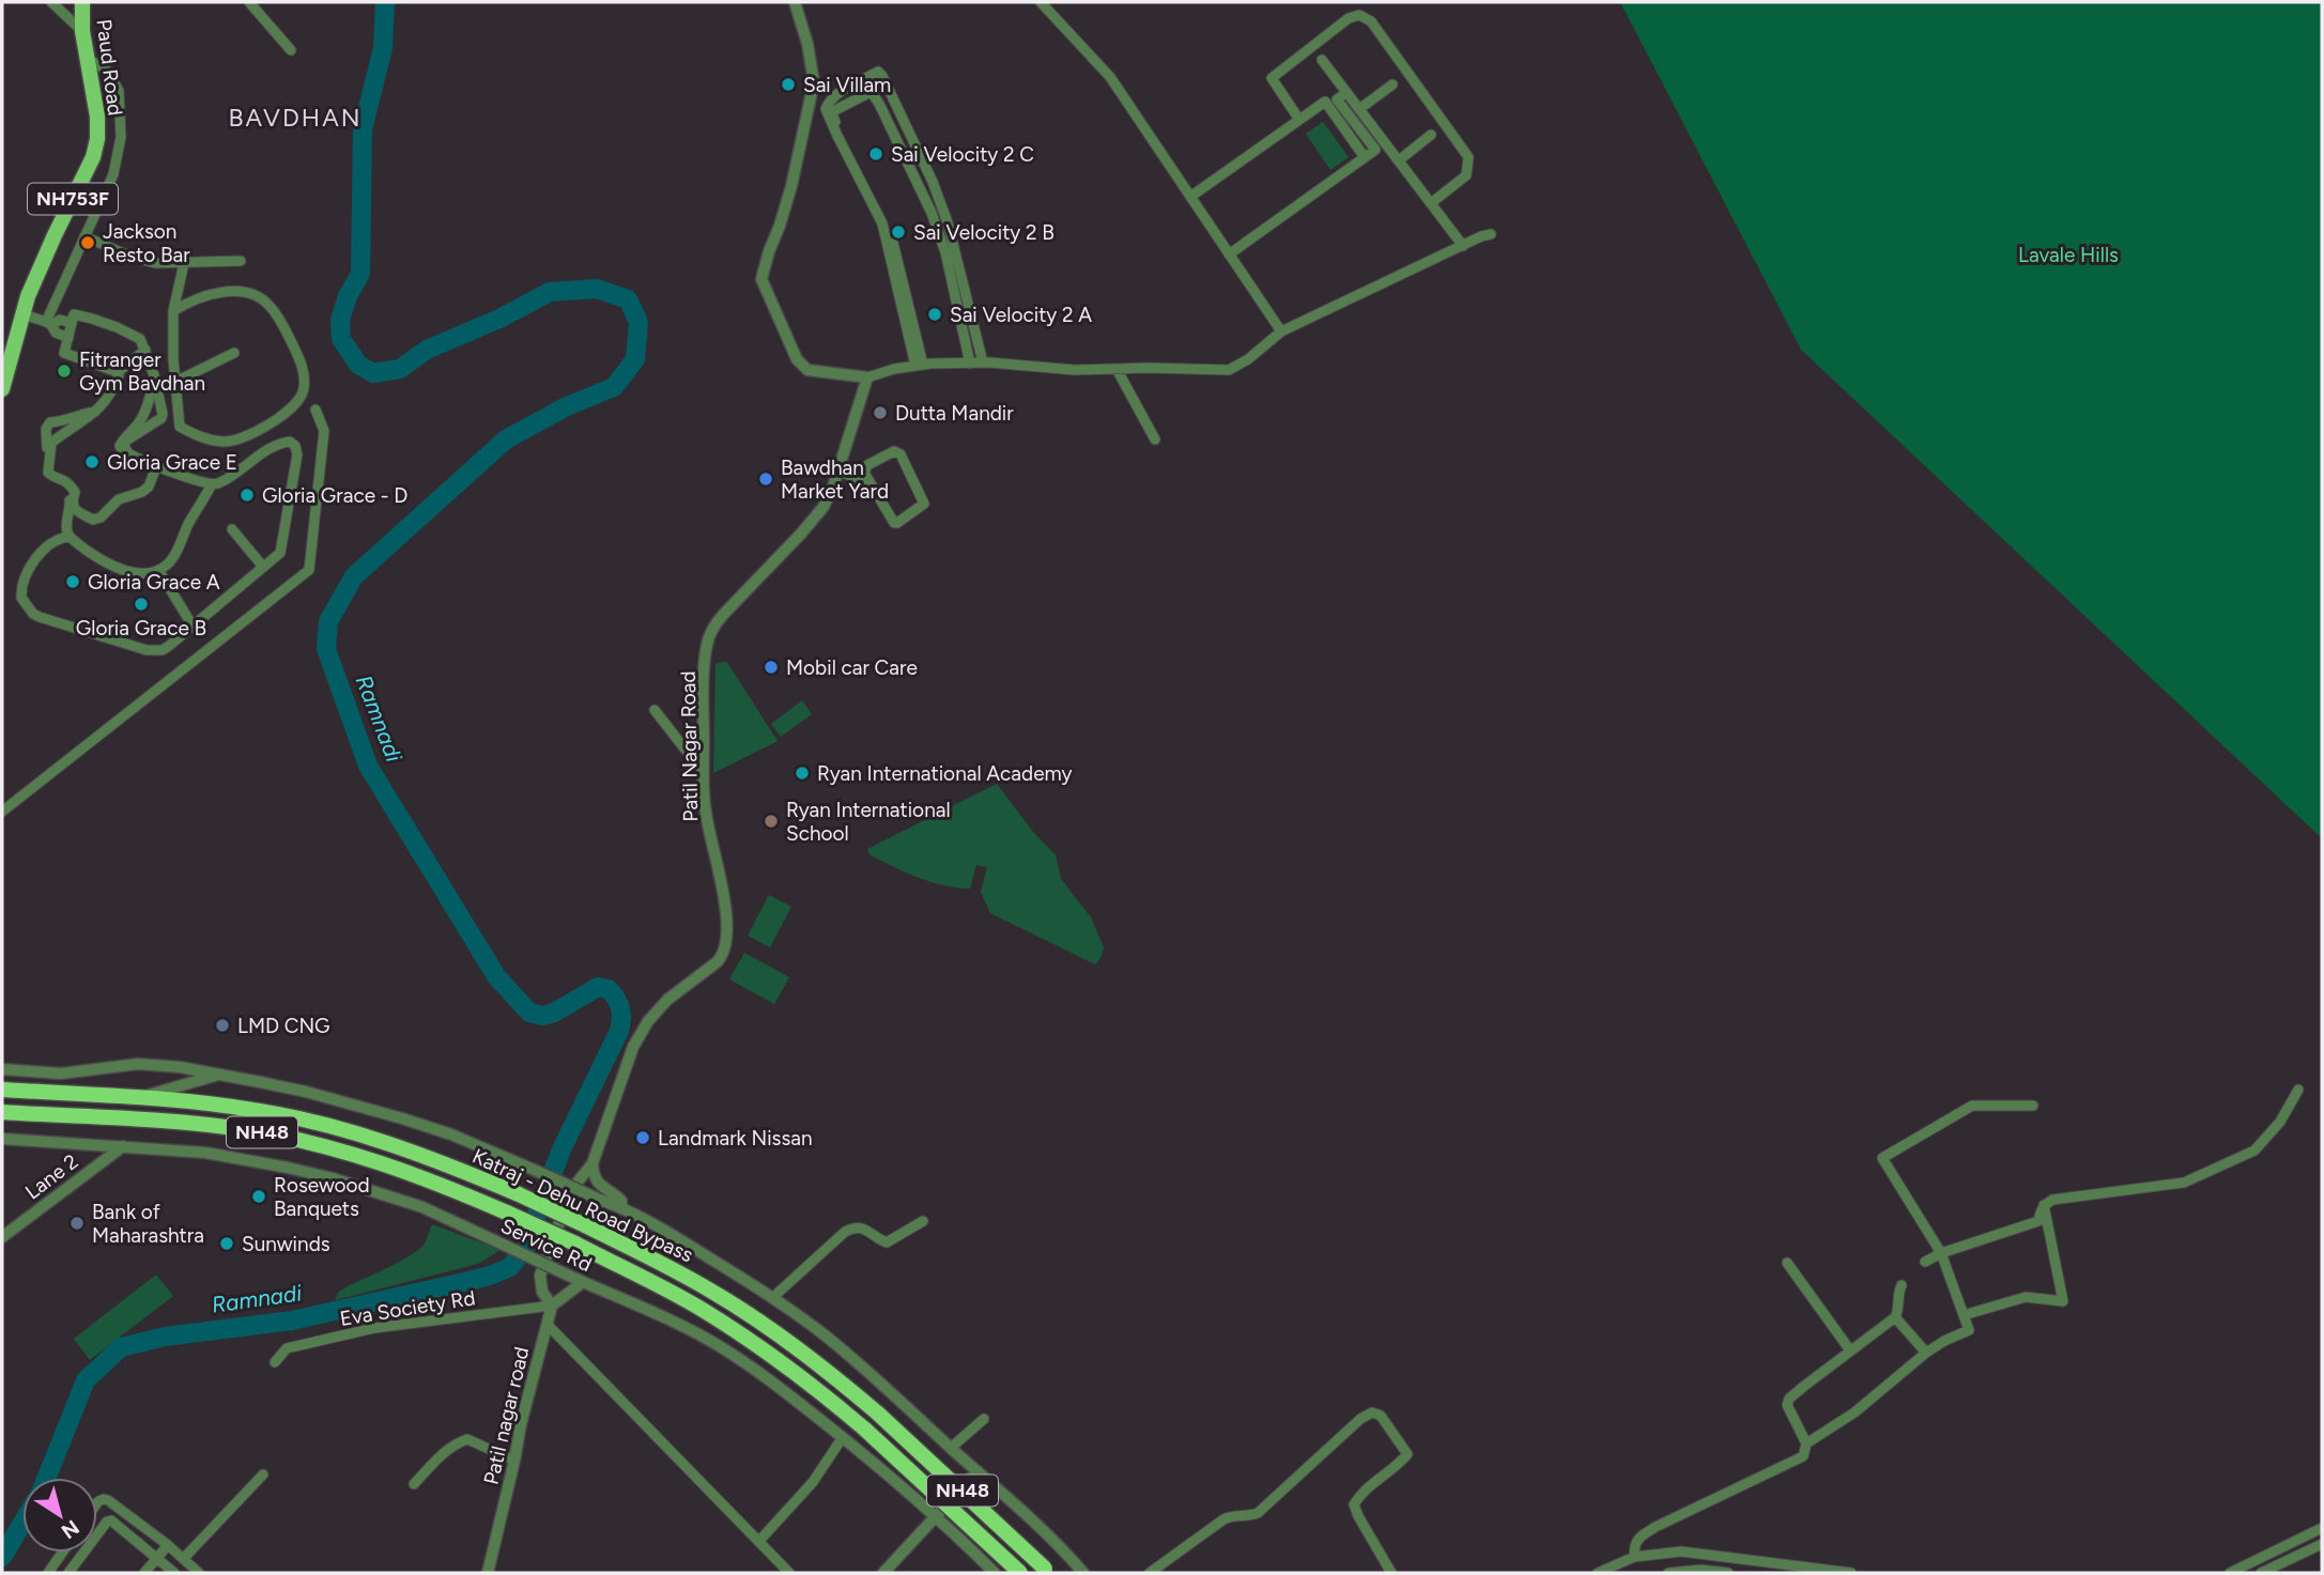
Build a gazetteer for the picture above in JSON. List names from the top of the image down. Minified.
{"streets":{"highway":["NH48","Katraj - Dehu Road Bypass"],"main road":["Paud Road","NH753F"],"street":["Patil Nagar Road","Lane 2","Service Rd","Eva Society Rd","Patil nagar road"]},"crossings":[["Lane 2","Service Rd"],["Eva Society Rd","Patil nagar road"]],"districts":["BAVDHAN"],"water":["Ramnadi"],"parks":["Lavale Hills"],"places":["Sai Villam","Sai Velocity 2 C","Sai Velocity 2 B","Jackson Resto Bar","Sai Velocity 2 A","Fitranger Gym Bavdhan","Dutta Mandir","Gloria Grace E","Bawdhan Market Yard","Gloria Grace - D","Gloria Grace A","Gloria Grace B","Mobil car Care","Ryan International Academy","Ryan International School","LMD CNG","Landmark Nissan","Rosewood Banquets","Bank of Maharashtra","Sunwinds"],"north":"bottom right"}
